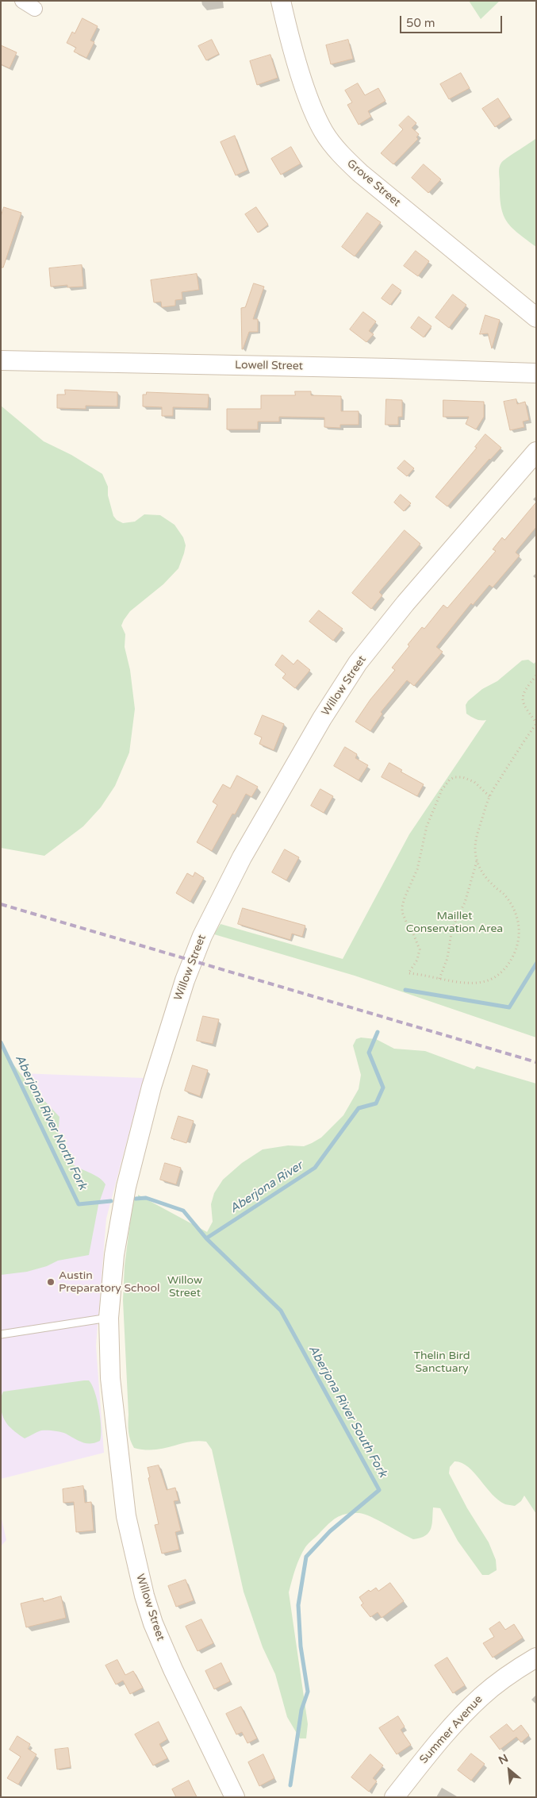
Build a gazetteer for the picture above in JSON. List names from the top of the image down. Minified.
{"streets":{"main road":["Grove Street","Lowell Street","Willow Street","Summer Avenue"]},"water":["Aberjona River North Fork","Aberjona River","Aberjona River South Fork"],"parks":["Maillet Conservation Area","Willow Street","Thelin Bird Sanctuary"],"places":["Austin Preparatory School"],"scale_bar":"50 m","north":"top left"}
